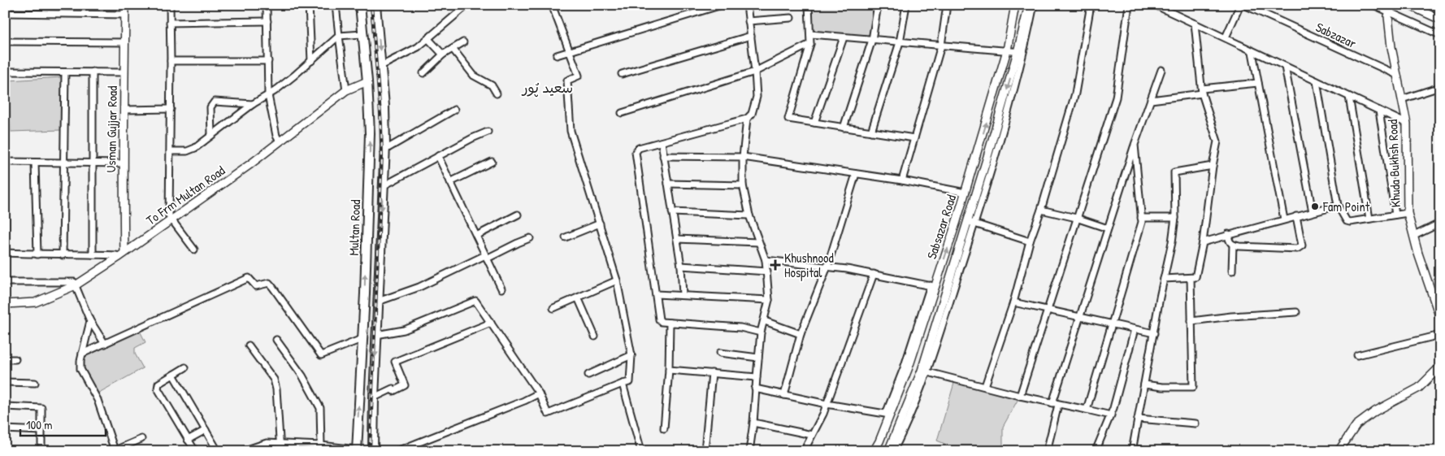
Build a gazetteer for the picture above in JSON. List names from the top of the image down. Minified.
{"streets":{"main road":["Multan Road"],"street":["Sabzazar","Usman Gujjar Road","Khuda Bukhsh Road","To Frm Multan Road","Sabsazar Road"]},"crossings":[["Sabzazar","Khuda Bukhsh Road"],["Usman Gujjar Road","To Frm Multan Road"],["To Frm Multan Road","Multan Road"]],"districts":["سعید پُور"],"places":{"other":["Fam Point"],"health":["Khushnood Hospital"]},"scale_bar":"100 m"}
